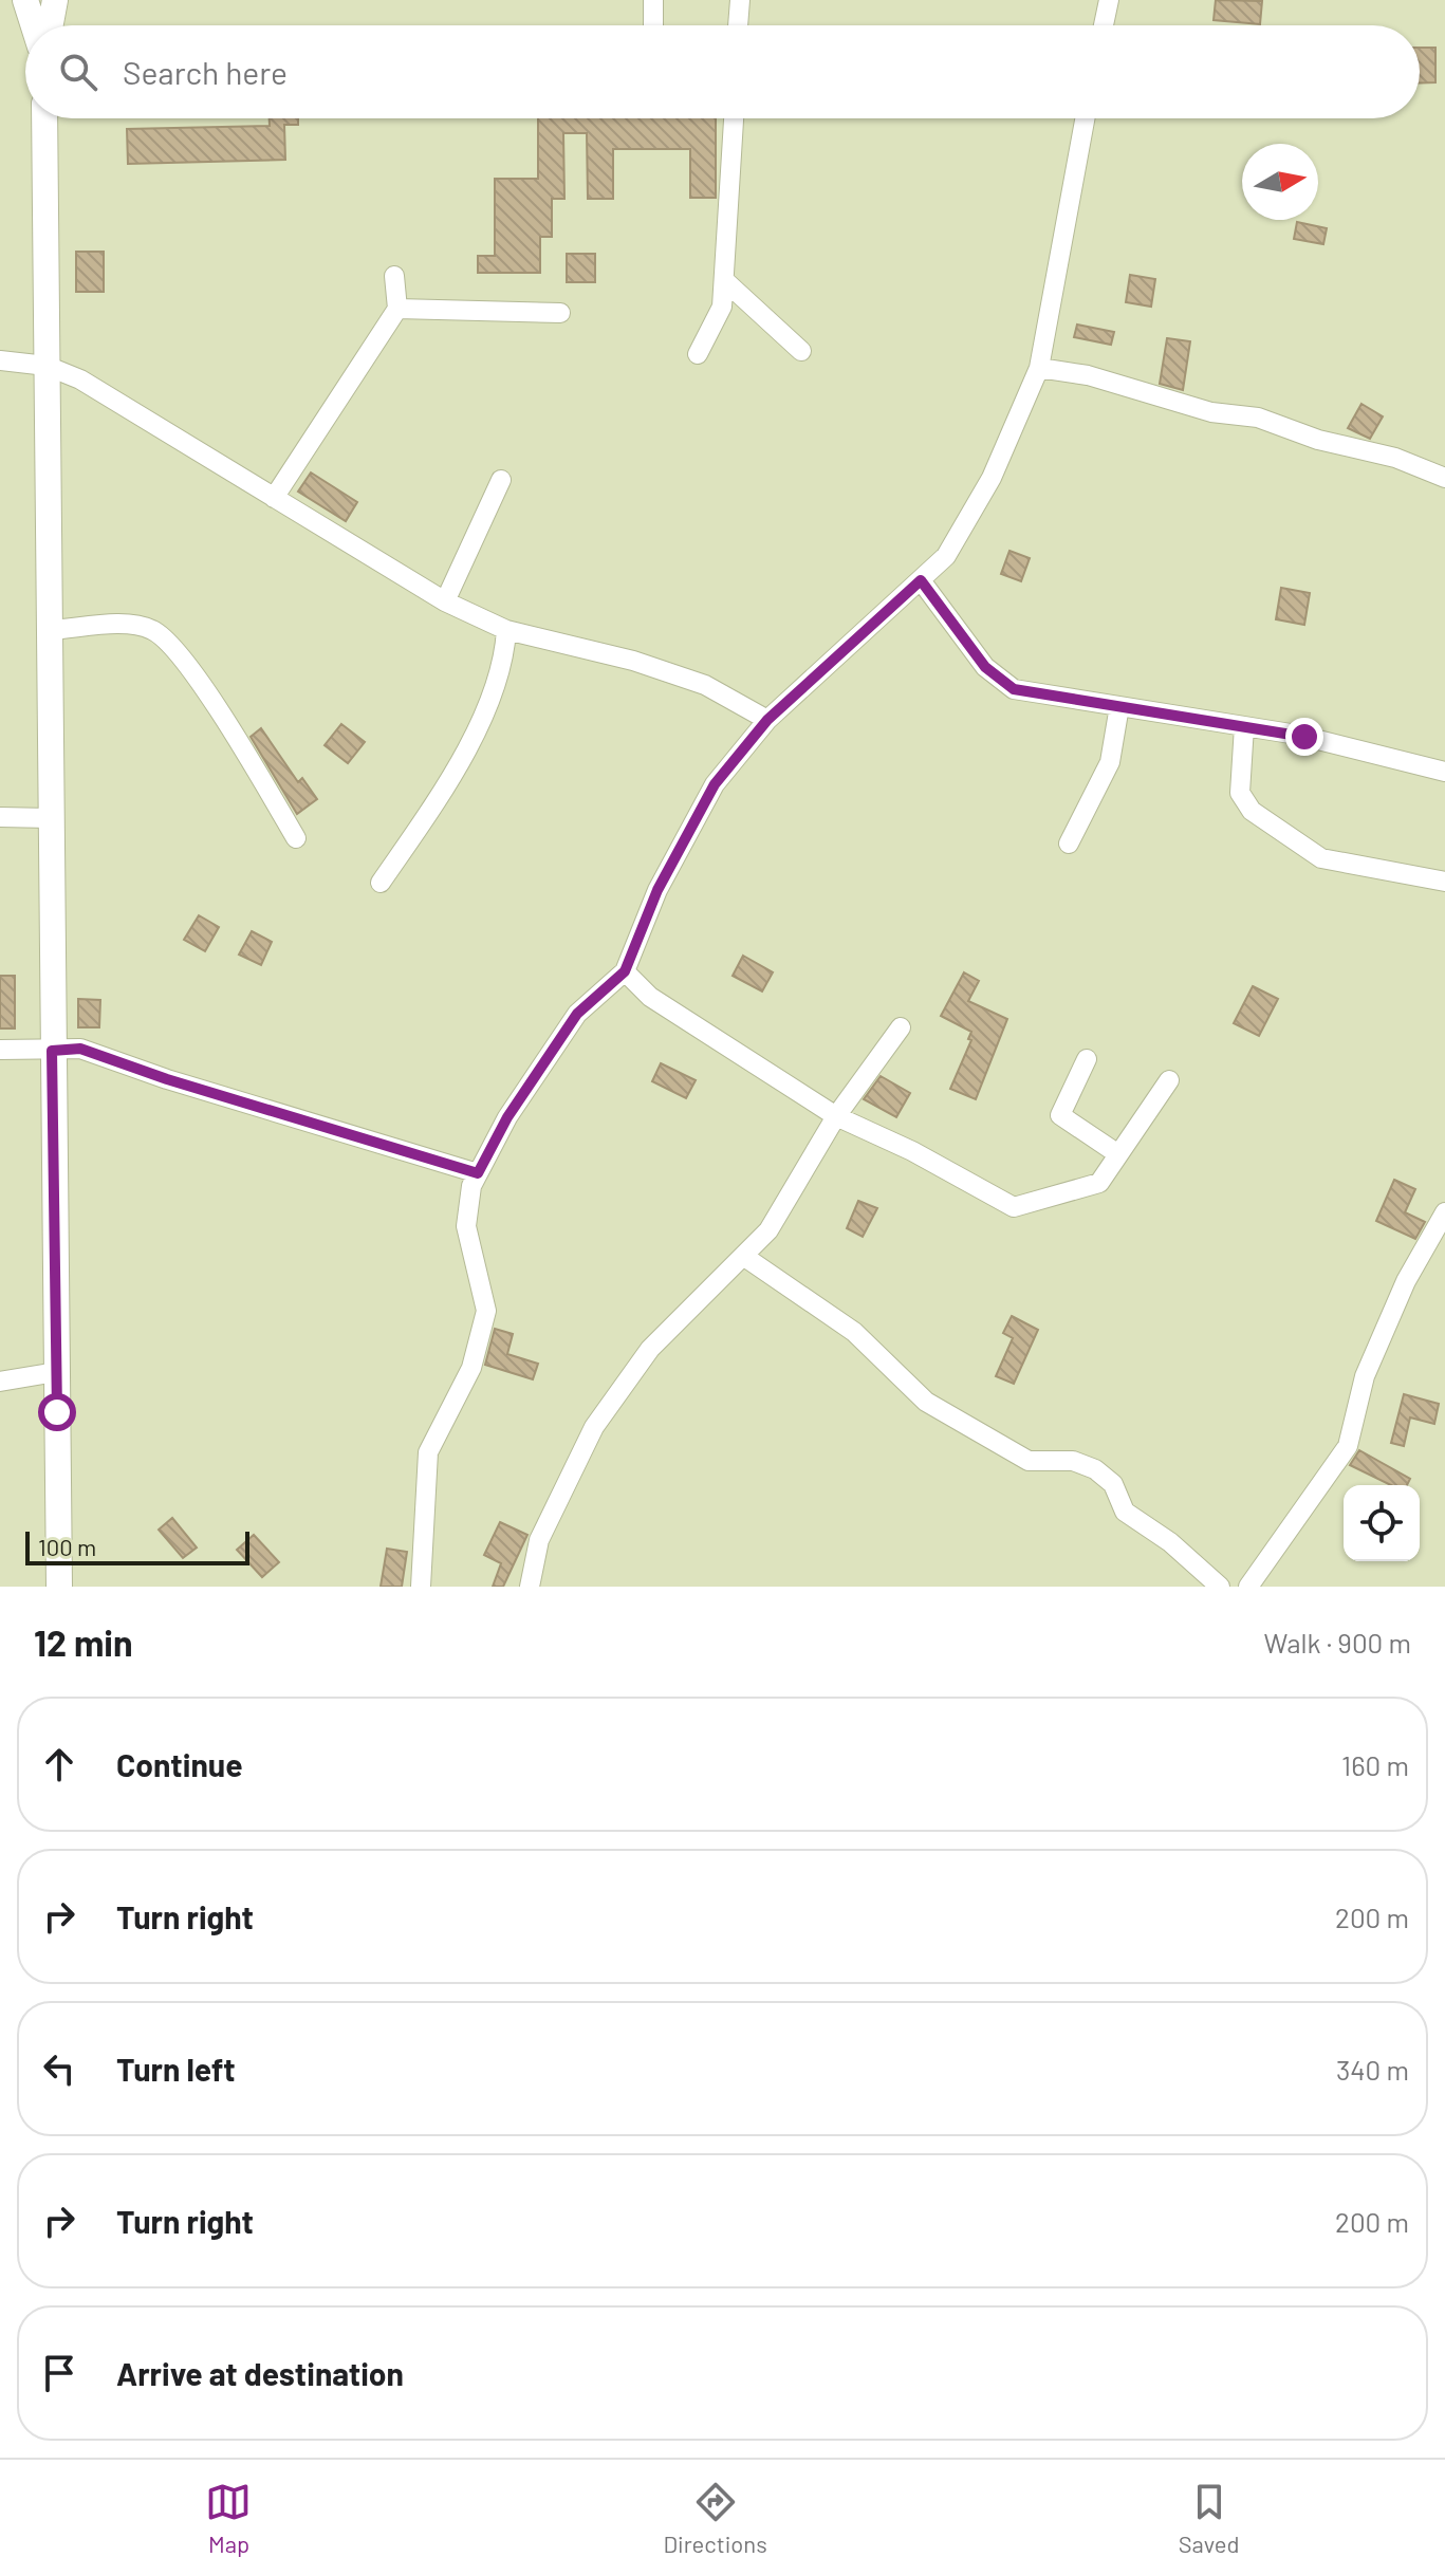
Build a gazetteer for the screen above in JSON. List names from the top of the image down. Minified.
{"scale_bar":"100 m","north":"right","page":{"search":"Search here","scale":"100 m","heading":["12 min","Walk · 900 m"],"list":[["Continue","160 m"],["Turn right","200 m"],["Turn left","340 m"],["Turn right","200 m"],"Arrive at destination"],"nav":["Map","Directions","Saved"]}}
